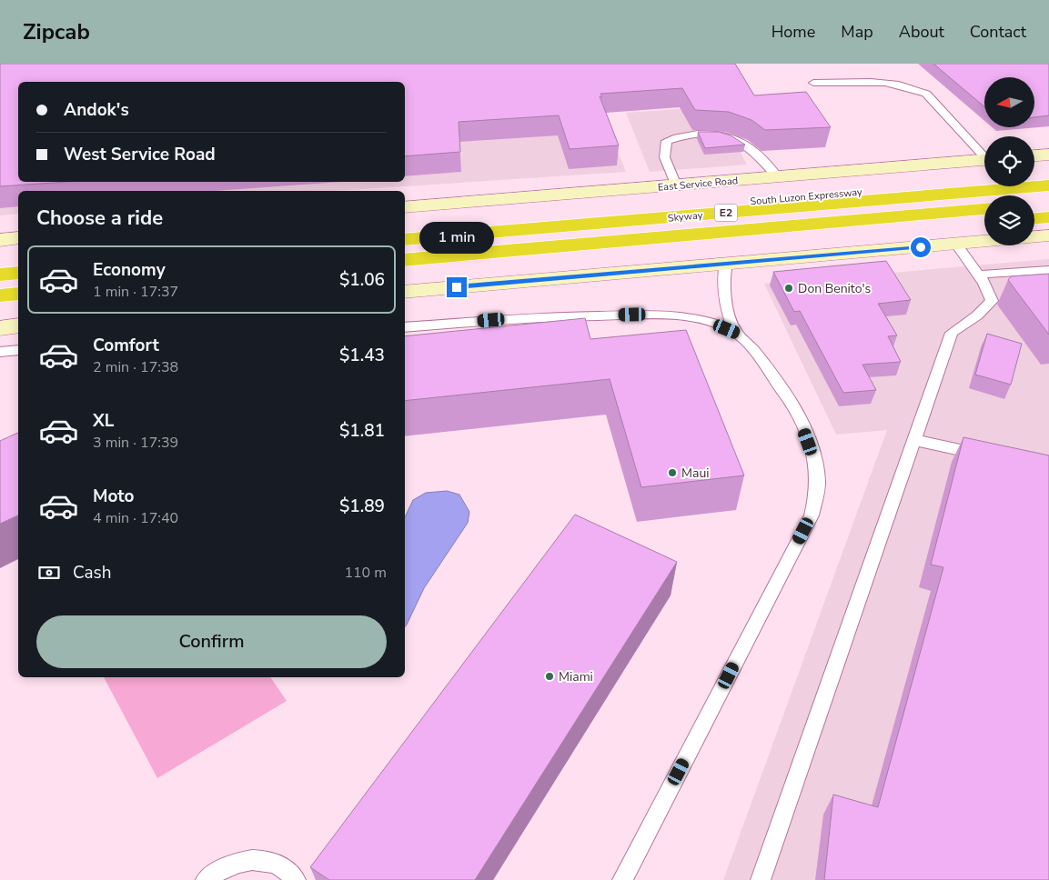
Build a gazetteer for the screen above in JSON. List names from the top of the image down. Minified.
{"streets":{"highway":["South Luzon Expressway","E2","Skyway"],"main road":["East Service Road"]},"places":["Don Benito's","Maui","Miami"],"north":"left","page":{"header":"Zipcab","nav":["Home","Map","About","Contact"],"banner":["Andok's","West Service Road"],"heading":"Choose a ride","bubble":"1 min","list":[{"name":"Economy","note":"1 min · 17:37","value":"$1.06"},{"name":"Comfort","note":"2 min · 17:38","value":"$1.43"},{"name":"XL","note":"3 min · 17:39","value":"$1.81"},{"name":"Moto","note":"4 min · 17:40","value":"$1.89"}],"pay":["Cash","110 m"],"buttons":"Confirm"}}
